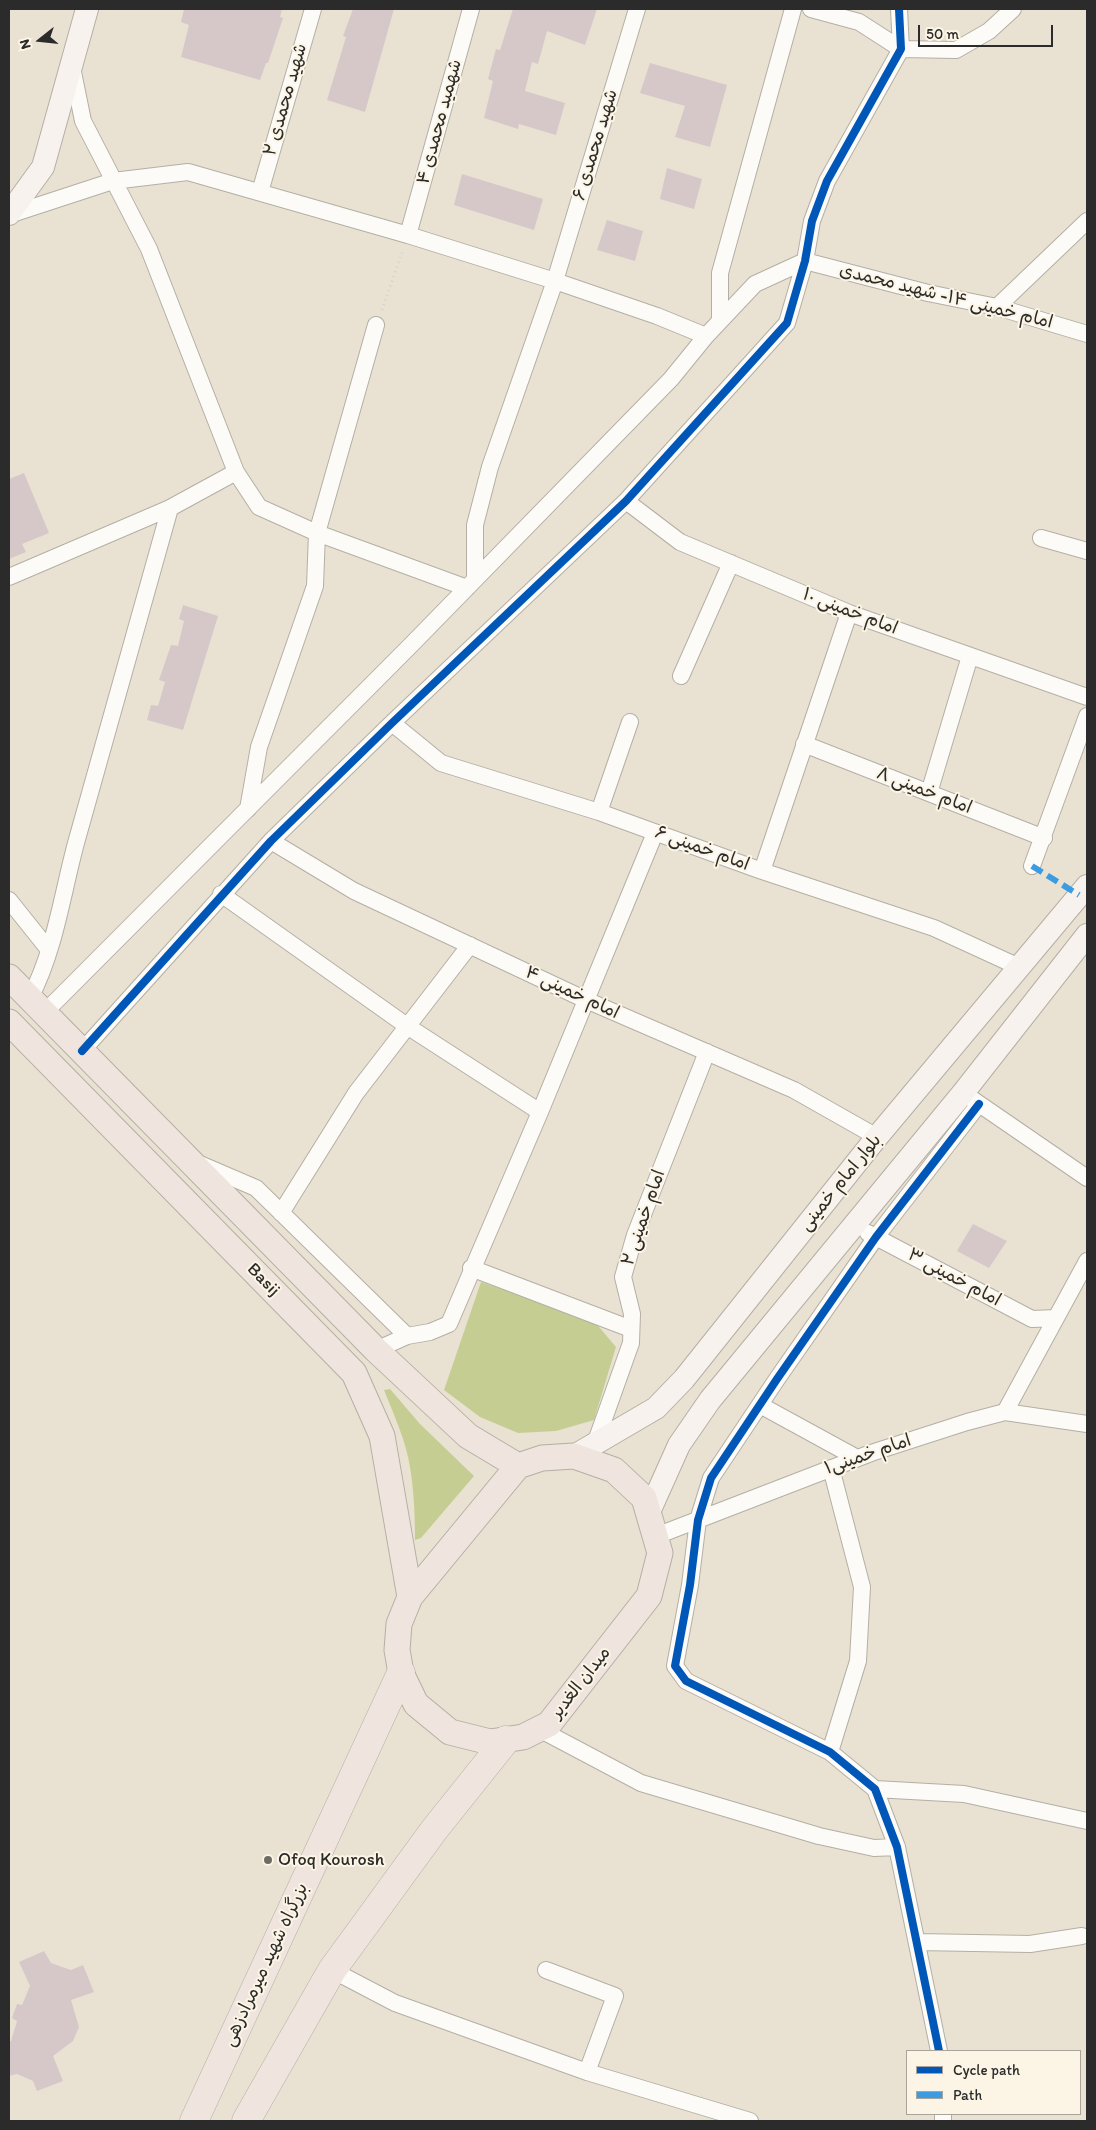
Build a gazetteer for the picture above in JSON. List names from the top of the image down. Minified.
{"streets":{"highway":["بزرگراه شهید میرمرادزهی"],"main road":["بلوار امام خمینی","Basij","میدان الغدیر"],"street":["شهید محمدی ۲","شهمید محمدی ۴","شهید محمدی ۶","امام خمینی ۱۴- شهید محمدی","امام خمینی ۱۰","امام خمینی ۸","امام خمینی ۶","امام خمینی ۴","امام خمینی ۲","امام خمینی ۳","امام خمینی۱"]},"crossings":[["امام خمینی ۶","بلوار امام خمینی"],["امام خمینی ۴","بلوار امام خمینی"],["امام خمینی ۴","امام خمینی ۲"],["بلوار امام خمینی","امام خمینی ۲"],["بلوار امام خمینی","امام خمینی ۳"],["بلوار امام خمینی","میدان الغدیر"],["امام خمینی ۲","میدان الغدیر"],["Basij","میدان الغدیر"],["امام خمینی۱","میدان الغدیر"],["میدان الغدیر","بزرگراه شهید میرمرادزهی"]],"places":["Ofoq Kourosh"],"legend":["Cycle path","Path"],"scale_bar":"50 m","north":"left"}
